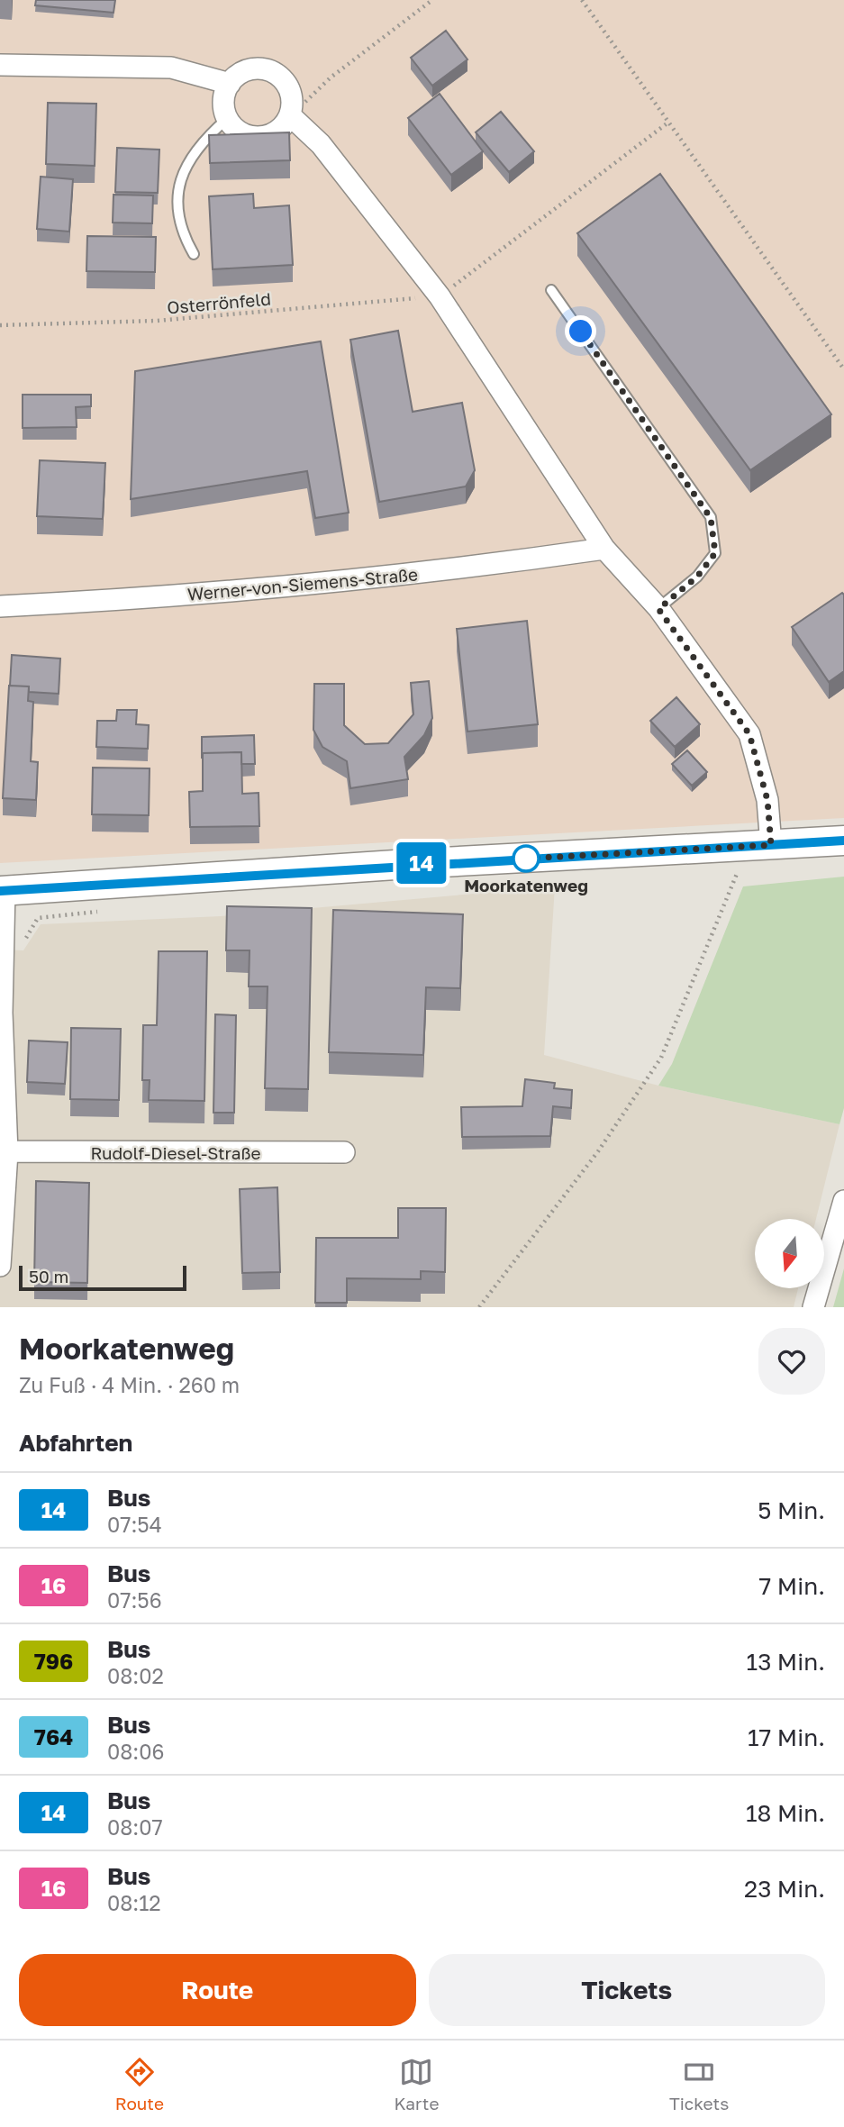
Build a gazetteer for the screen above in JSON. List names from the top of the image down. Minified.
{"streets":{"street":["Werner-von-Siemens-Straße","Rudolf-Diesel-Straße"],"path":["Osterrönfeld"]},"places":["Moorkatenweg"],"lines":["bus line 14"],"scale_bar":"50 m","north":"bottom","page":{"on_map":"14","scale":"50 m","heading":[["Moorkatenweg","Zu Fuß · 4 Min. · 260 m"],"Abfahrten"],"list":[{"mark":"14","name":"Bus","note":"07:54","value":"5 Min."},{"mark":"16","name":"Bus","note":"07:56","value":"7 Min."},{"mark":"796","name":"Bus","note":"08:02","value":"13 Min."},{"mark":"764","name":"Bus","note":"08:06","value":"17 Min."},{"mark":"14","name":"Bus","note":"08:07","value":"18 Min."},{"mark":"16","name":"Bus","note":"08:12","value":"23 Min."}],"buttons":["Route","Tickets"],"tabs":["Route","Karte","Tickets"]}}
